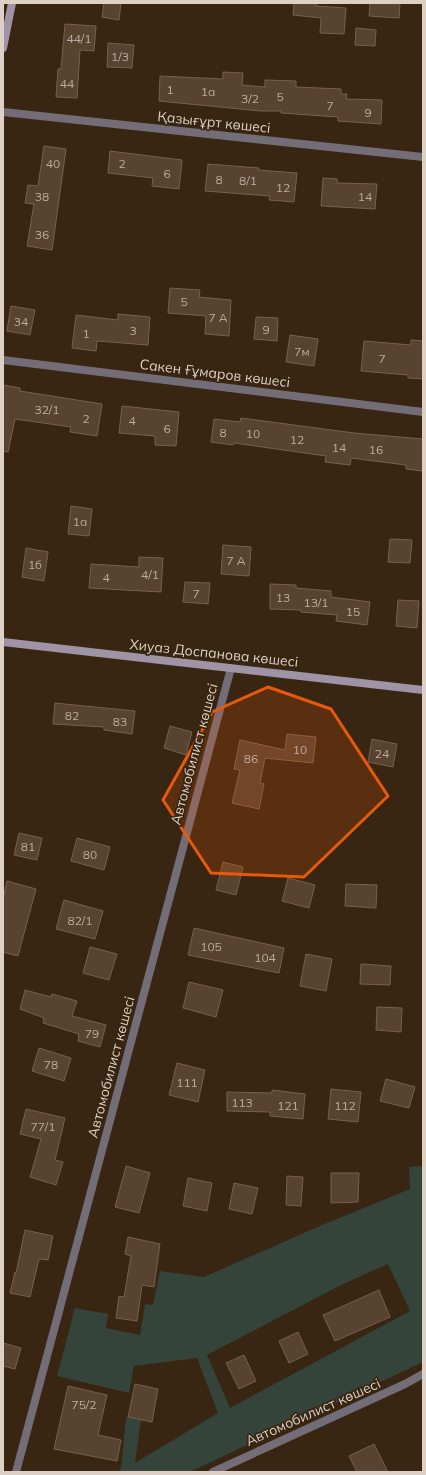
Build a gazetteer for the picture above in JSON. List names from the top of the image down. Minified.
{"streets":{"main road":["Хиуаз Доспанова көшесі"],"street":["Қазығұрт көшесі","Сакен Ғұмаров көшесі","Автомобилист көшесі"]},"crossings":[["Хиуаз Доспанова көшесі","Автомобилист көшесі"]],"house_numbers":["44/1","1/3","44","1","1а","5","3/2","7","9","40","2","6","8","8/1","12","38","14","36","5","7 А","34","9","3","1","7м","7","32/1","2","4","6","8","10","12","14","16","1а","7 А","1б","4/1","4","7","13","13/1","15","82","83","10","24","86","81","80","82/1","105","104","79","78","111","113","121","112","77/1","75/2"]}
